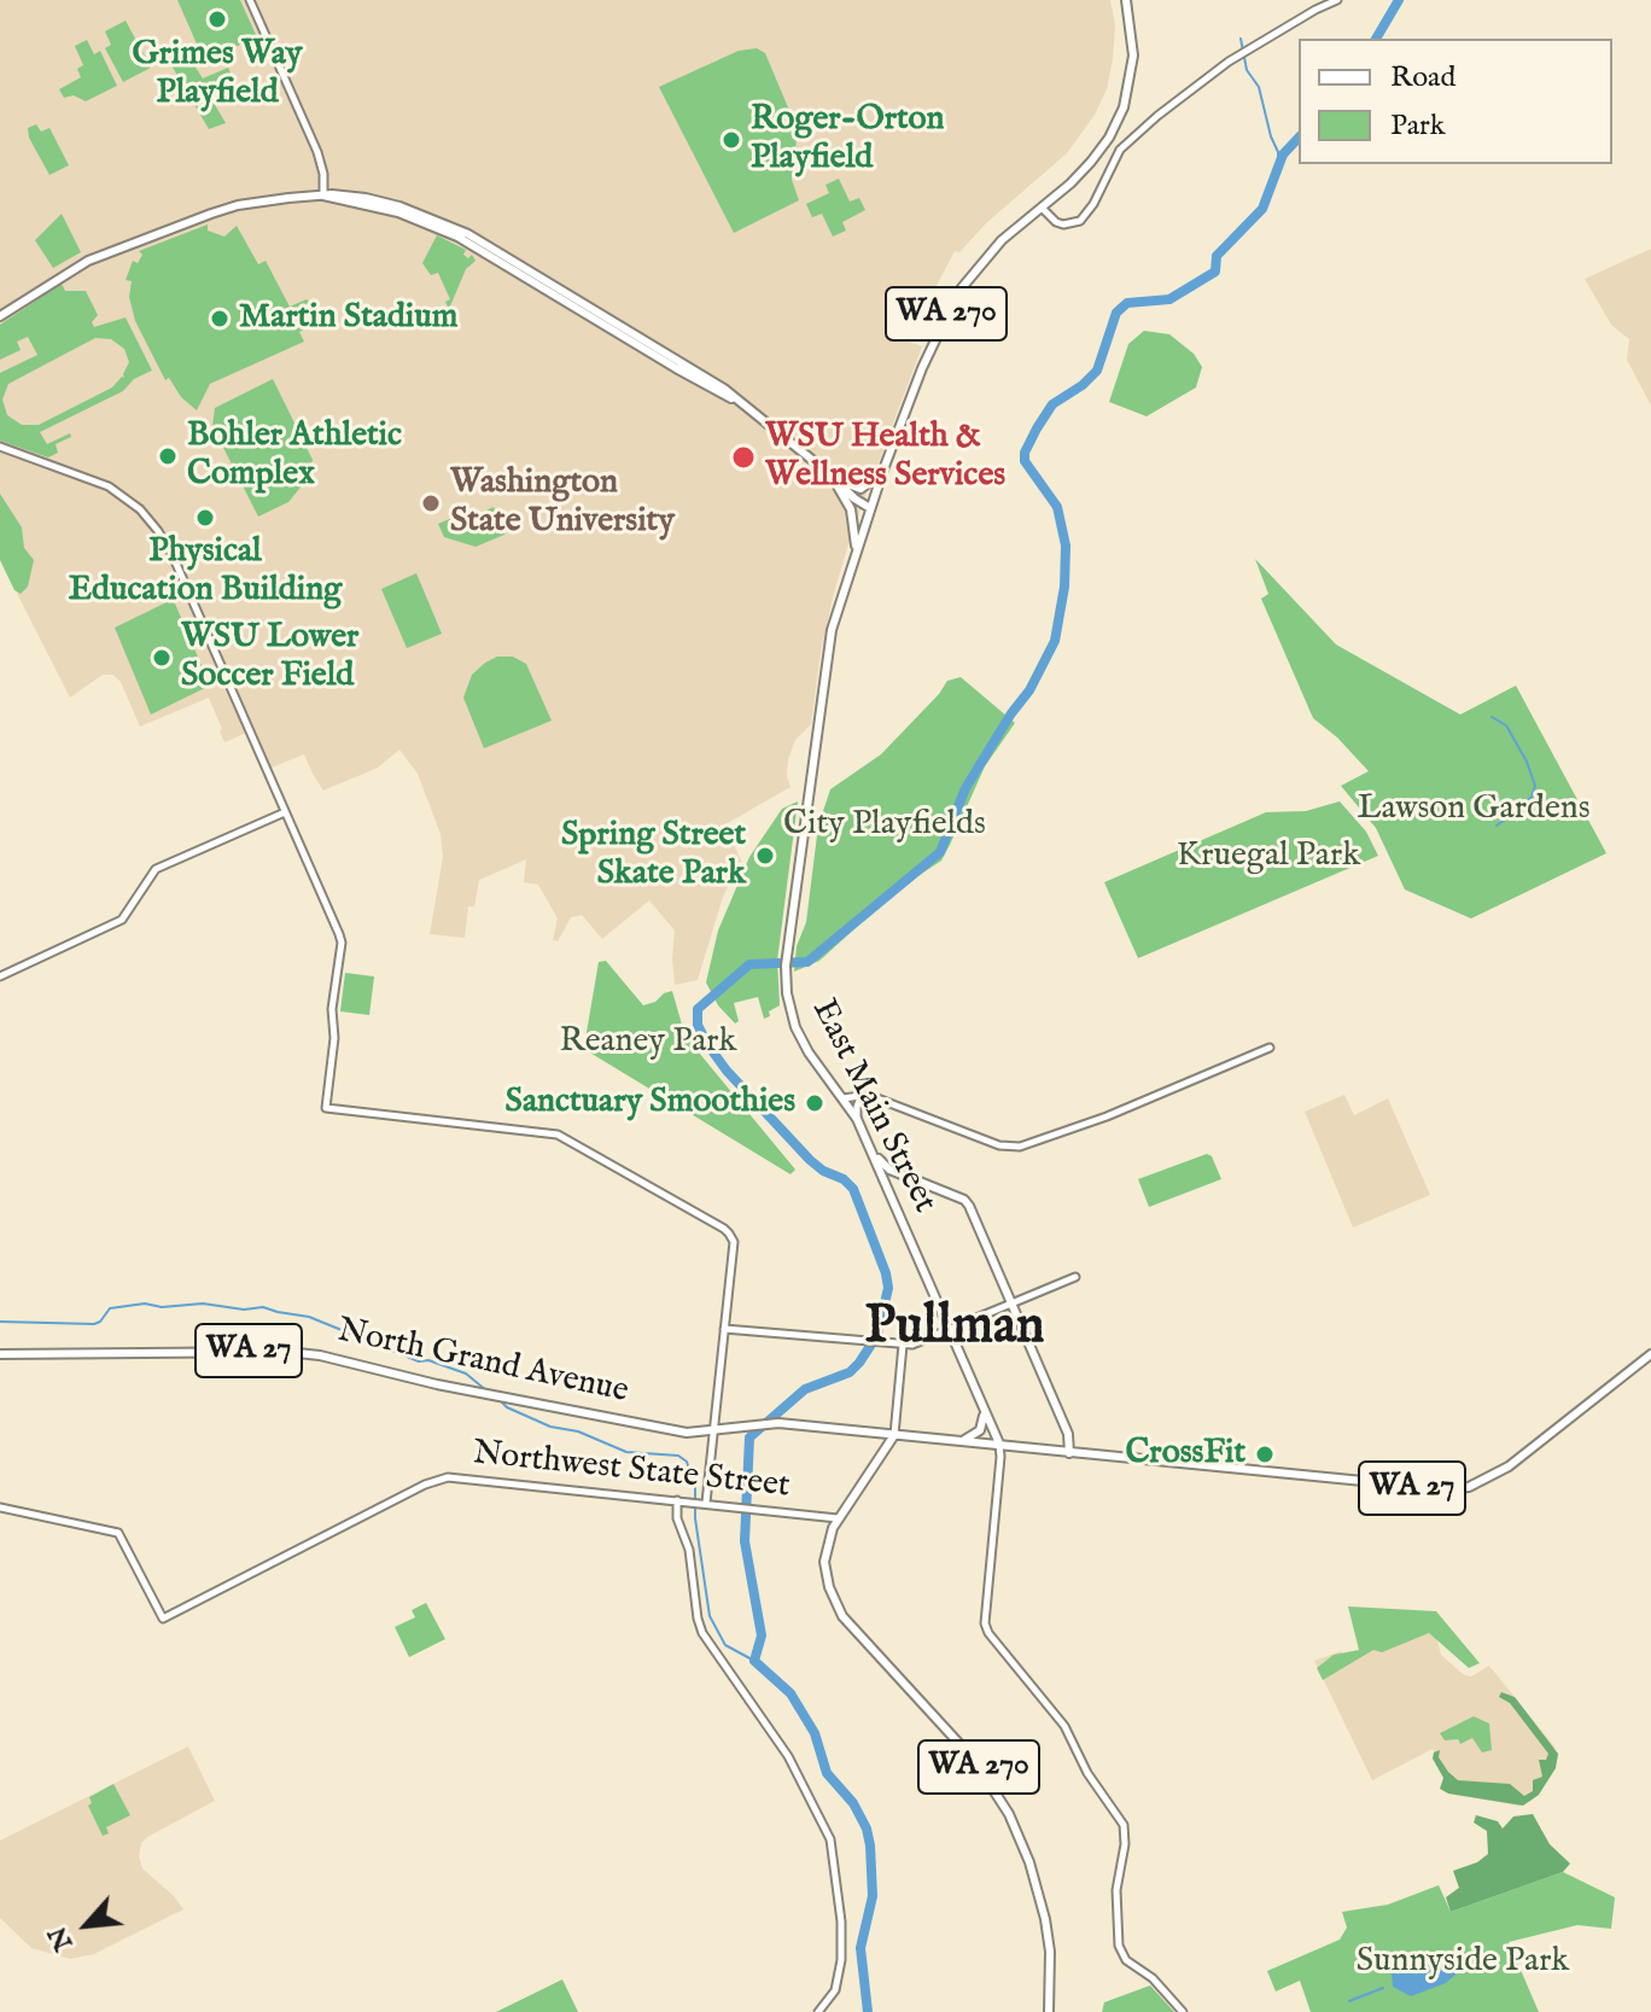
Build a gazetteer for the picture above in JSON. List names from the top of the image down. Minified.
{"streets":{"main road":["WA 270","East Main Street","WA 27","North Grand Avenue"],"street":["Northwest State Street"]},"crossings":[["WA 270","WA 27"],["WA 270","North Grand Avenue"],["WA 270","Northwest State Street"],["East Main Street","WA 27"],["WA 27","North Grand Avenue"]],"districts":["Pullman"],"parks":["Lawson Gardens","City Playfields","Kruegal Park","Reaney Park","Sunnyside Park"],"places":["Grimes Way Playfield","Roger-Orton Playfield","Martin Stadium","Bohler Athletic Complex","WSU Health & Wellness Services","Washington State University","Physical Education Building","WSU Lower Soccer Field","Spring Street Skate Park","Sanctuary Smoothies","CrossFit"],"legend":["Road","Park"],"north":"bottom left"}
